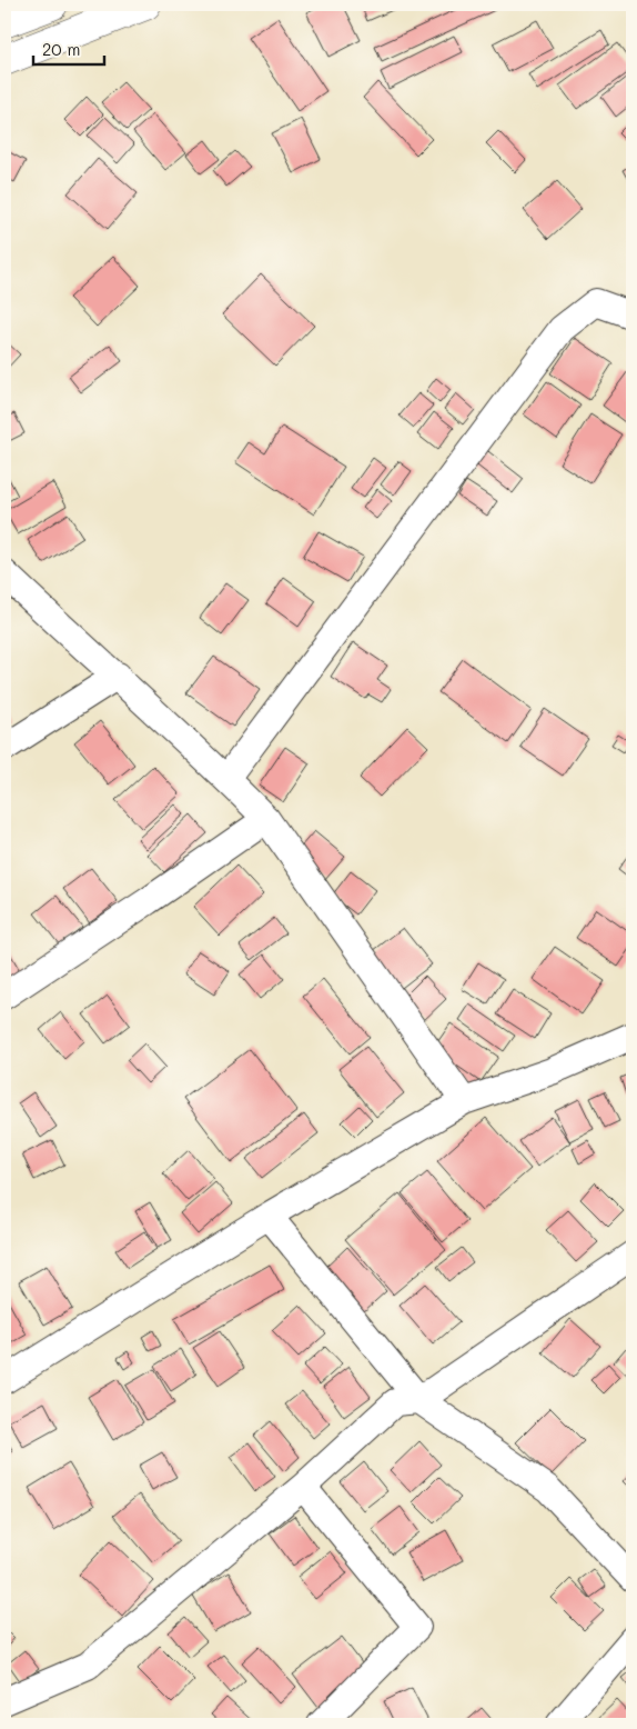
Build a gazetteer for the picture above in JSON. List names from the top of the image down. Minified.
{"scale_bar":"20 m"}
